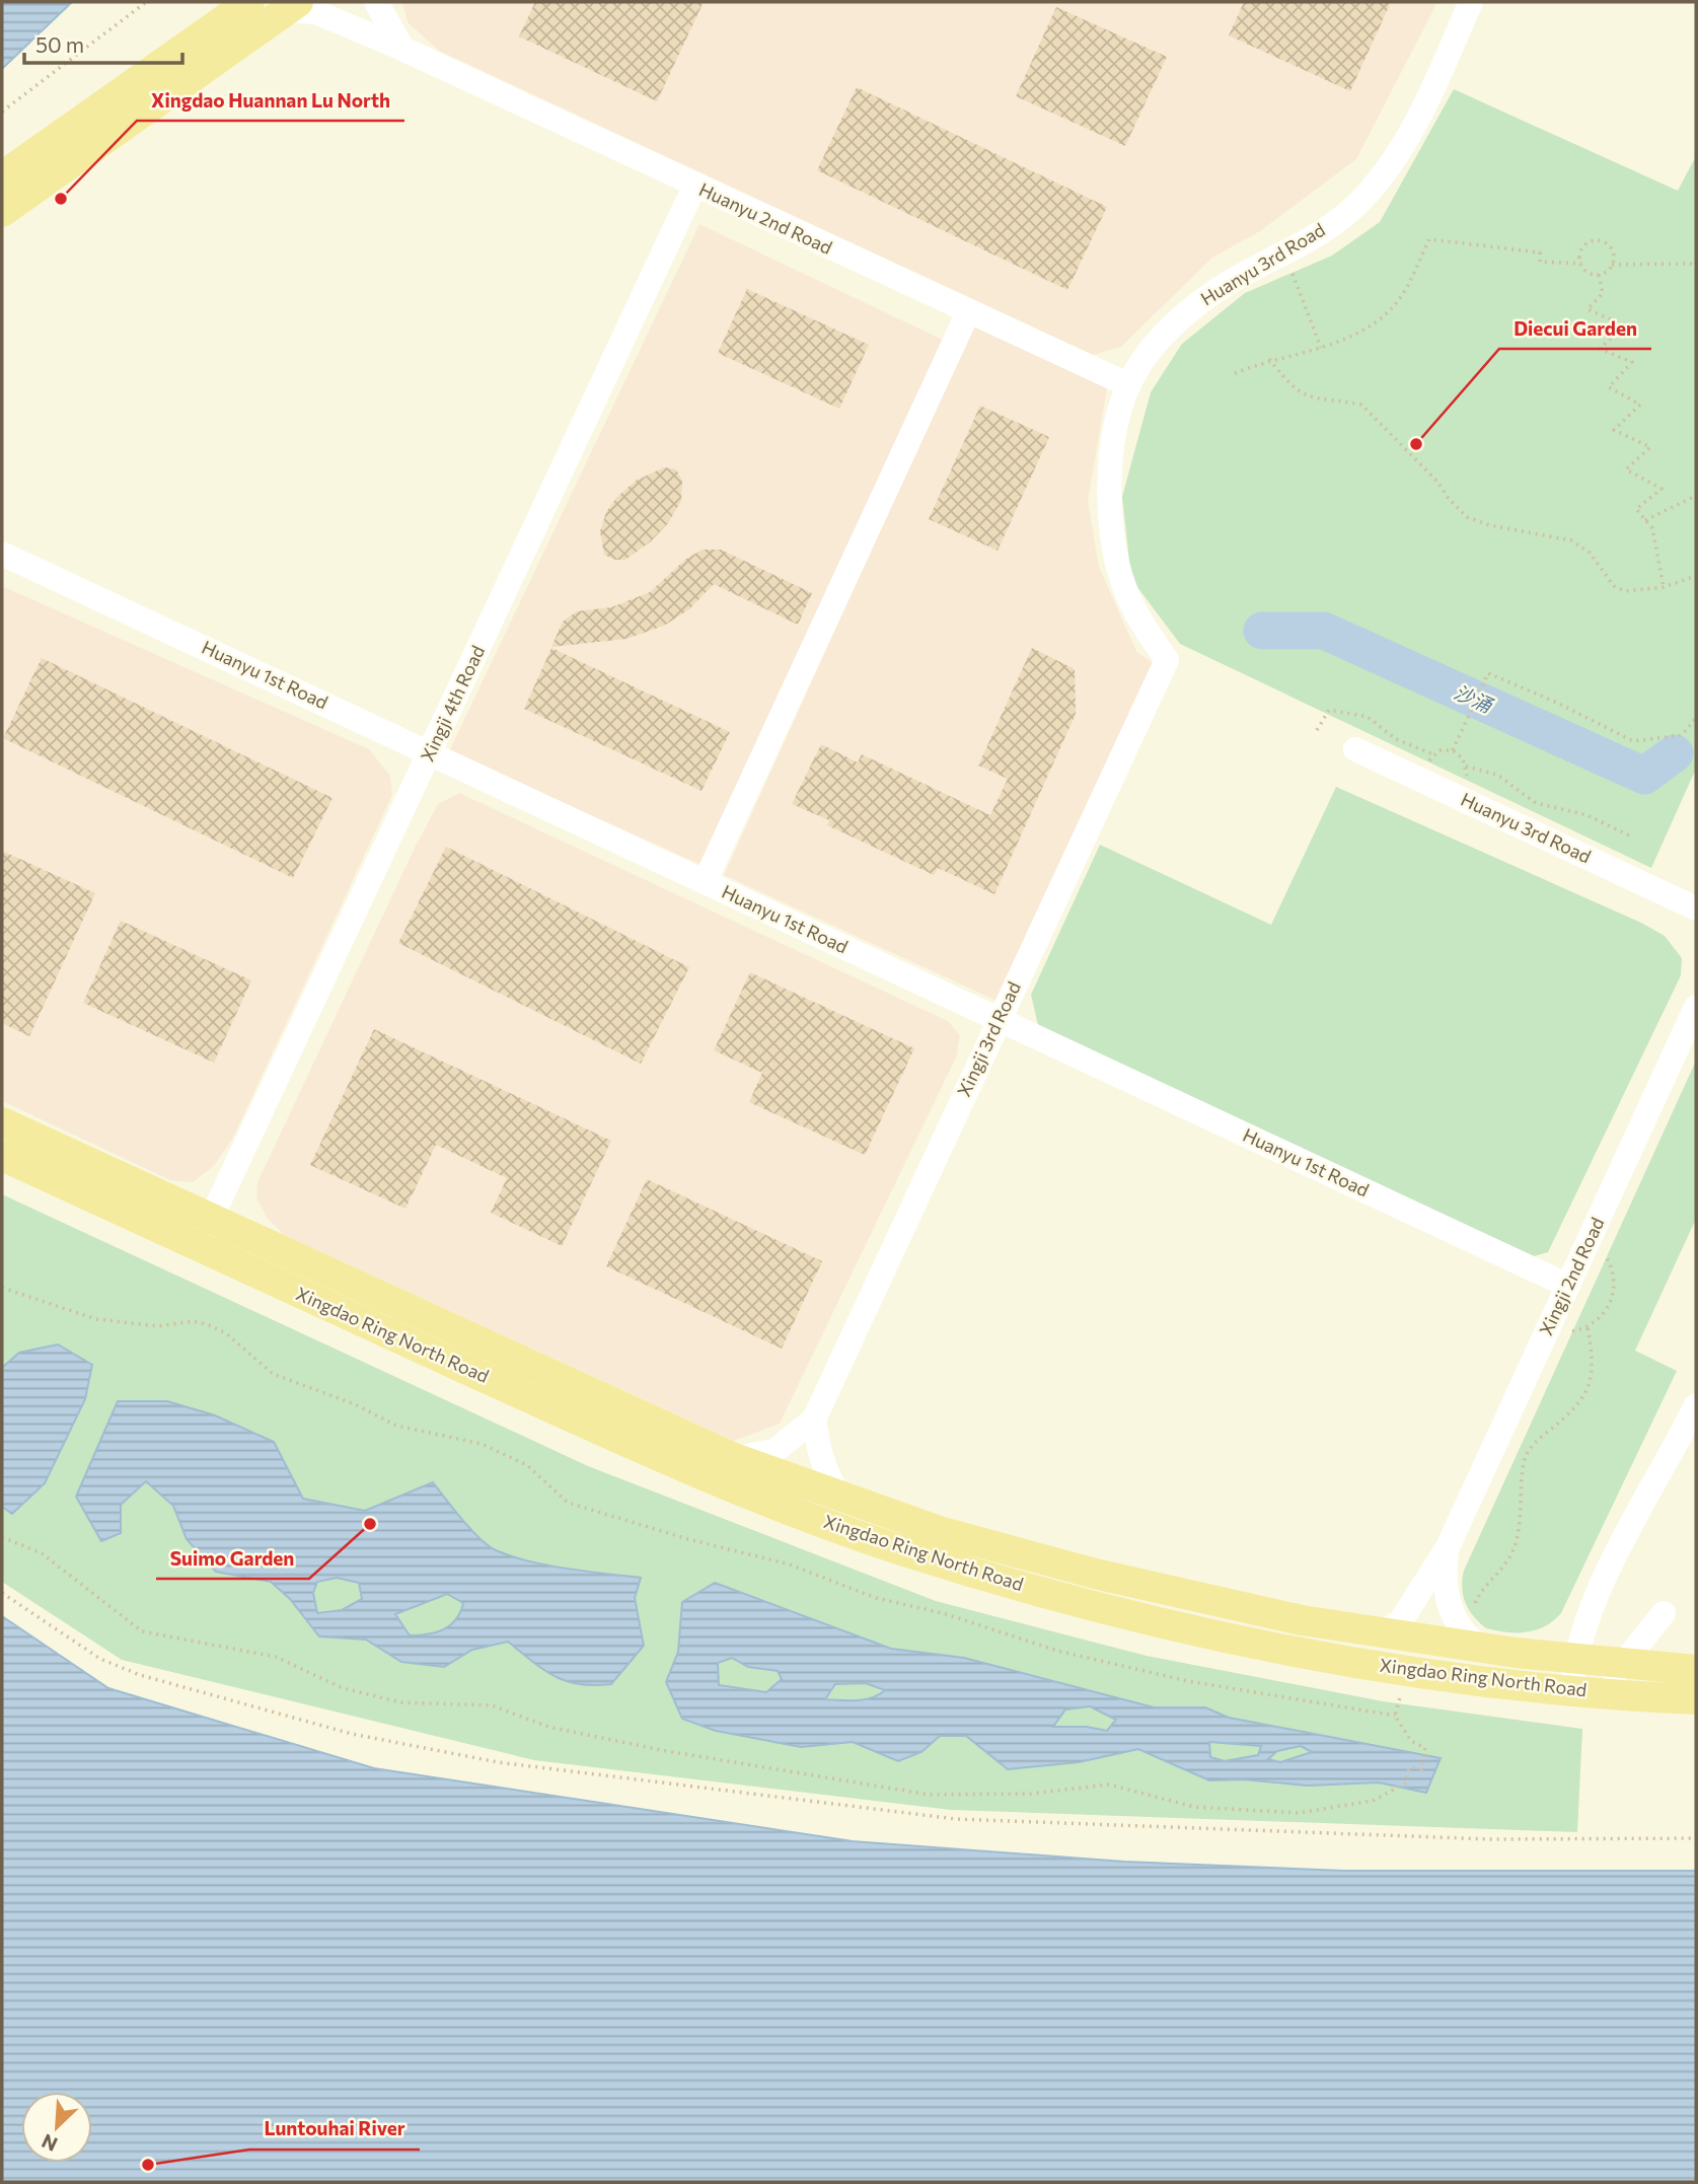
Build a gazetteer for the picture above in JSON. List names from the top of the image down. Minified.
{"streets":{"main road":["Xingdao Ring North Road"],"street":["Huanyu 2nd Road","Huanyu 3rd Road","Huanyu 1st Road","Xingji 4th Road","Xingji 3rd Road","Xingji 2nd Road"]},"crossings":[["Huanyu 2nd Road","Huanyu 3rd Road"],["Huanyu 2nd Road","Xingji 4th Road"],["Huanyu 3rd Road","Xingji 3rd Road"],["Huanyu 1st Road","Xingji 4th Road"],["Huanyu 1st Road","Xingji 3rd Road"],["Huanyu 1st Road","Xingji 2nd Road"],["Xingji 4th Road","Xingdao Ring North Road"],["Xingji 3rd Road","Xingdao Ring North Road"],["Xingji 2nd Road","Xingdao Ring North Road"]],"water":["沙涌"],"places":["Xingdao Huannan Lu North","Diecui Garden","Suimo Garden","Luntouhai River"],"scale_bar":"50 m","north":"bottom left"}
